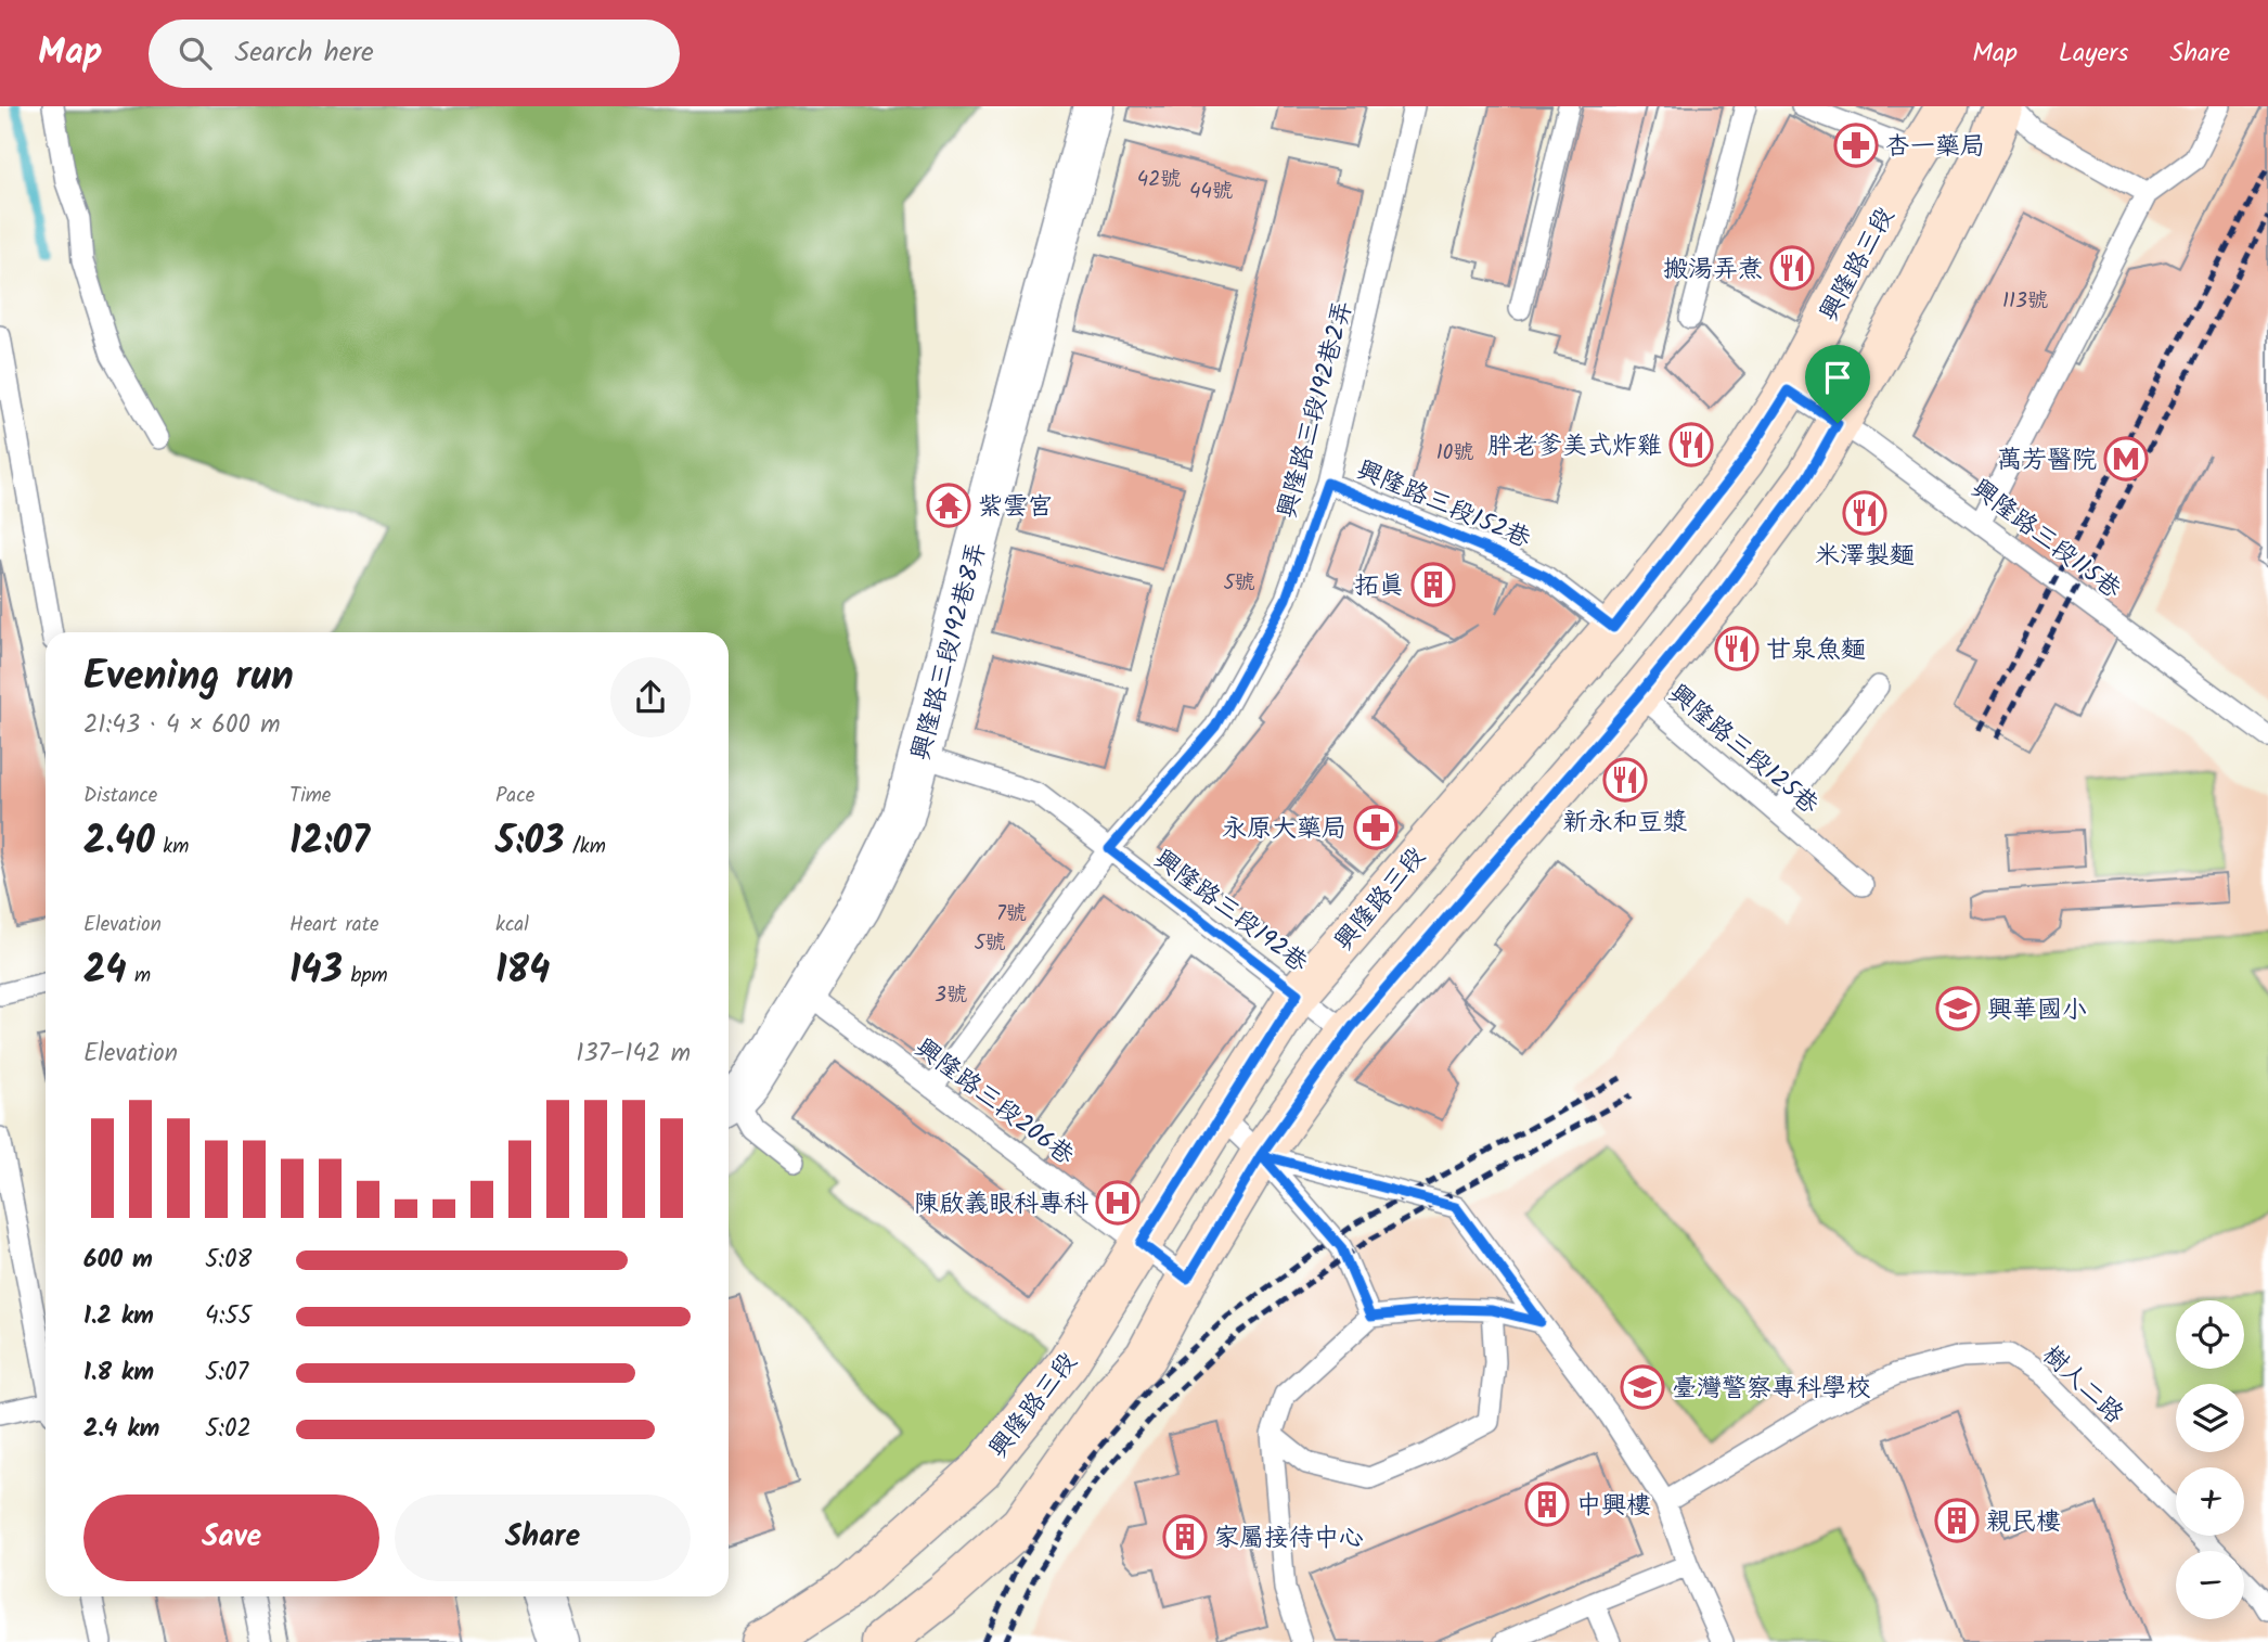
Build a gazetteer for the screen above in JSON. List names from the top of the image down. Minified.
{"streets":{"main road":["興隆路三段"],"street":["興隆路三段192巷8弄"],"lane":["興隆路三段192巷2弄","興隆路三段152巷","興隆路三段115巷","興隆路三段125巷","興隆路三段192巷","興隆路三段206巷","樹人二路"]},"crossings":[["興隆路三段","興隆路三段152巷"],["興隆路三段","興隆路三段115巷"],["興隆路三段","興隆路三段192巷"],["興隆路三段","興隆路三段206巷"],["興隆路三段192巷2弄","興隆路三段152巷"],["興隆路三段192巷2弄","興隆路三段192巷"],["興隆路三段192巷2弄","興隆路三段206巷"],["興隆路三段192巷8弄","興隆路三段192巷"],["興隆路三段192巷8弄","興隆路三段206巷"]],"places":{"pharmacy":["杏一藥局","永原大藥局"],"restaurant":["搬湯弄煮","胖老爹美式炸雞","米澤製麵","甘泉魚麵","新永和豆漿"],"metro station":["萬芳醫院"],"temple":["紫雲宮"],"building":["拓真","中興樓","親民樓","家屬接待中心"],"school or university":["興華國小","臺灣警察專科學校"],"hospital":["陳啟義眼科專科"]},"house_numbers":["42號","44號","113號","10號","5號","7號","5號","3號"],"page":{"header":"Map","search":"Search here","nav":["Map","Layers","Share"],"heading":["Evening run","21:43 · 4 × 600 m"],"stats":[["Distance","2.40 km"],["Time","12:07"],["Pace","5:03 /km"],["Elevation","24 m"],["Heart rate","143 bpm"],["kcal","184"]],"chart":["Elevation","137–142 m"],"list":[{"name":"600 m","note":"5:08"},{"name":"1.2 km","note":"4:55"},{"name":"1.8 km","note":"5:07"},{"name":"2.4 km","note":"5:02"}],"map_buttons":["+","−"],"buttons":["Save","Share"]}}
